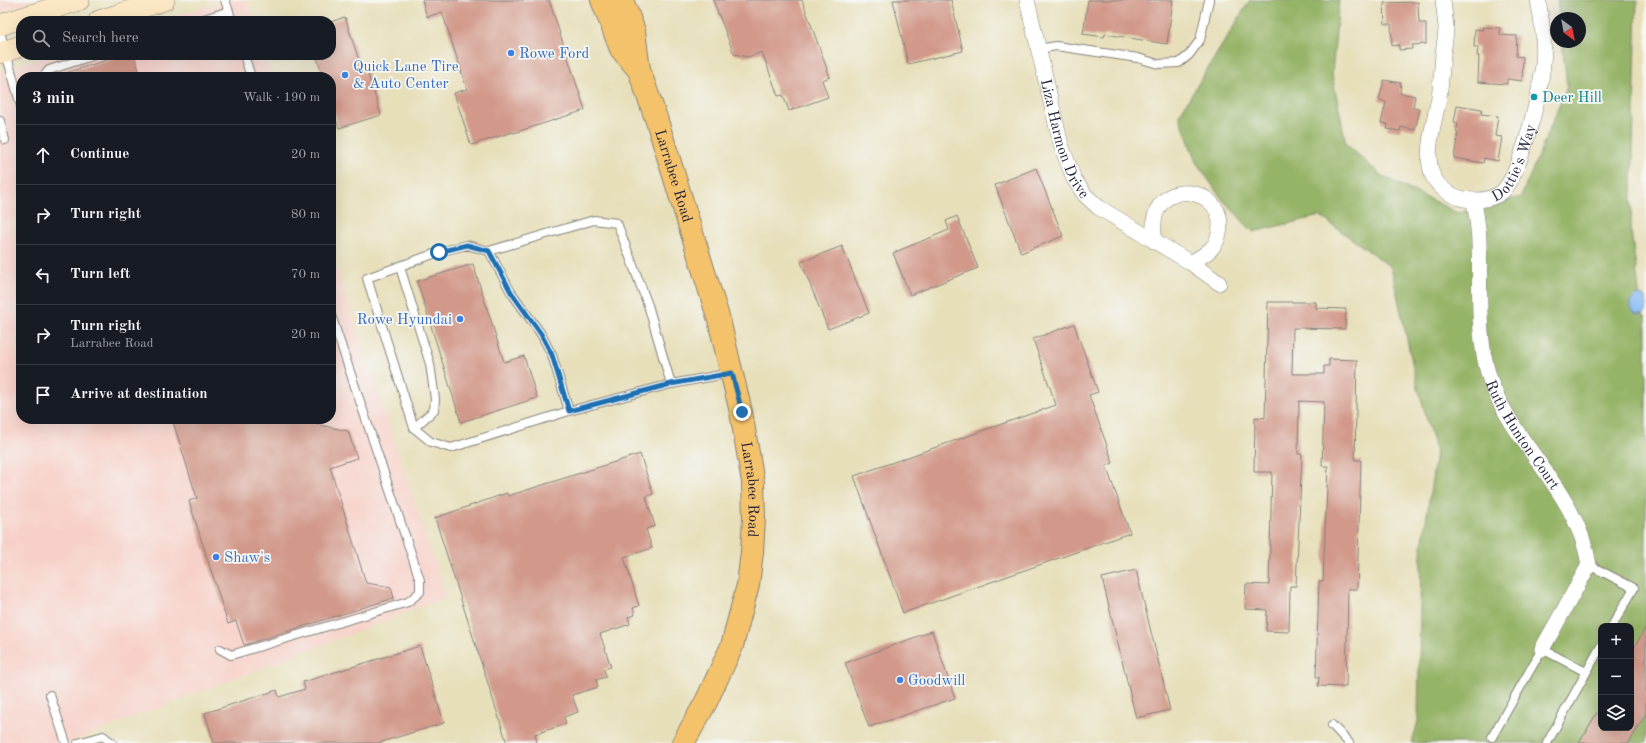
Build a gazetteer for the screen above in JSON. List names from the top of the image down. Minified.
{"streets":{"main road":["Larrabee Road"],"street":["Liza Harmon Drive","Dottie's Way","Ruth Hunton Court"]},"crossings":[["Dottie's Way","Ruth Hunton Court"]],"places":["Rowe Ford","Quick Lane Tire & Auto Center","Deer Hill","Rowe Hyundai","Shaw's","Goodwill"],"north":"bottom right","page":{"search":"Search here","heading":["3 min","Walk · 190 m"],"list":[["Continue","20 m"],["Turn right","80 m"],["Turn left","70 m"],["Turn right","Larrabee Road","20 m"],"Arrive at destination"],"map_buttons":["+","−"]}}
